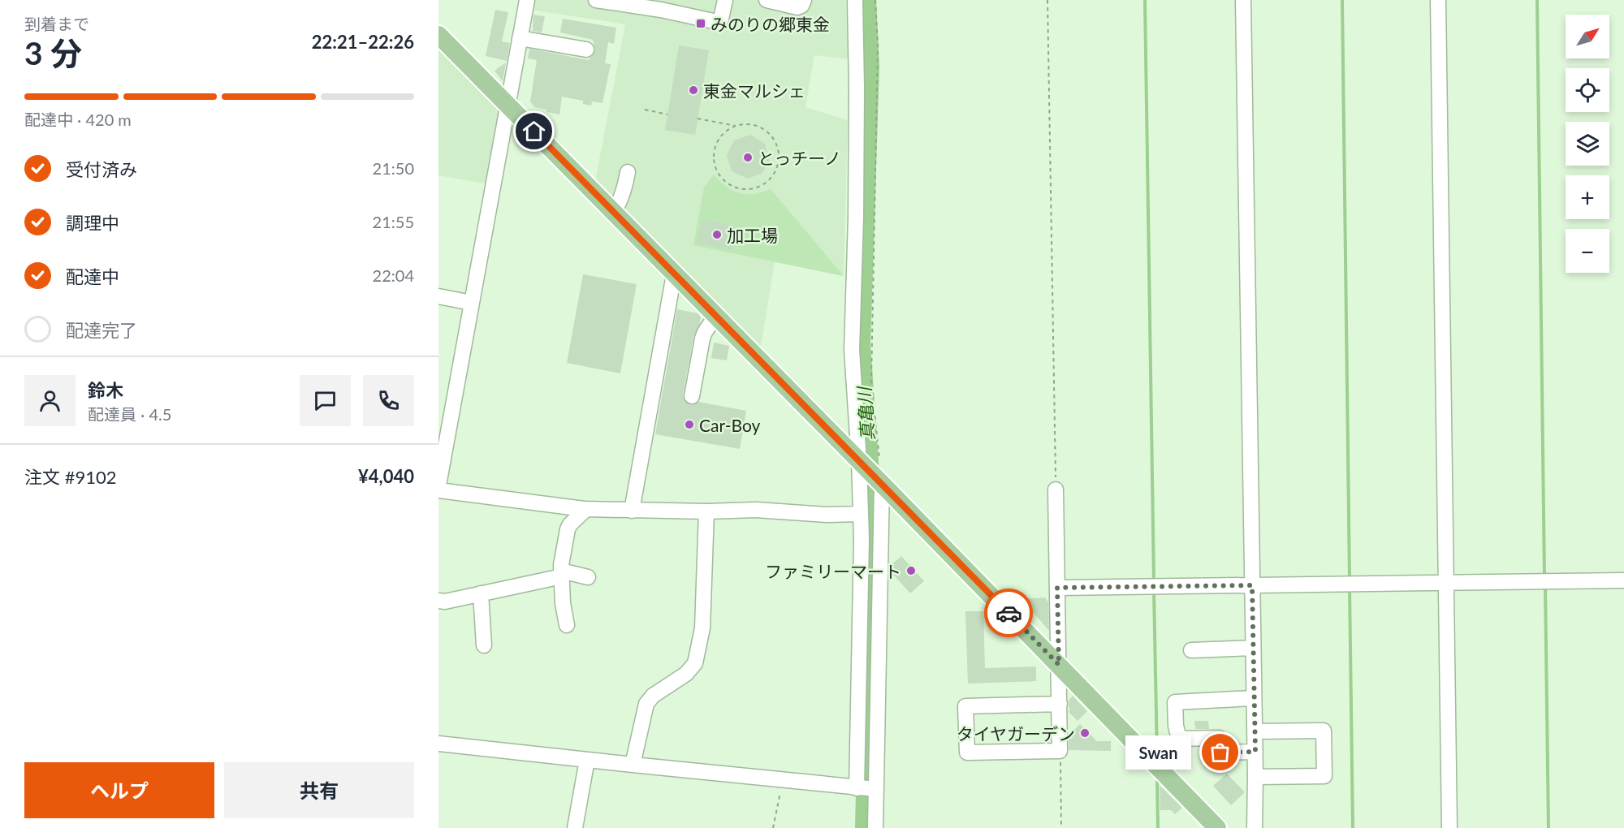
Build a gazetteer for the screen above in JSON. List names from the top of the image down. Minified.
{"water":["真亀川"],"places":{"transit":["みのりの郷東金"],"other":["東金マルシェ","とっチーノ","加工場","Car-Boy","ファミリーマート","タイヤガーデン","Swan"]},"north":"top right","page":{"heading":["3 分","到着まで","22:21–22:26"],"panel":["鈴木","配達員 · 4.5","注文 #9102","¥4,040"],"map_buttons":["+","−"],"bar":"配達中 · 420 m","list":[["受付済み","21:50"],["調理中","21:55"],["配達中","22:04"],"配達完了"],"bubble":"Swan","buttons":["ヘルプ","共有"]}}
